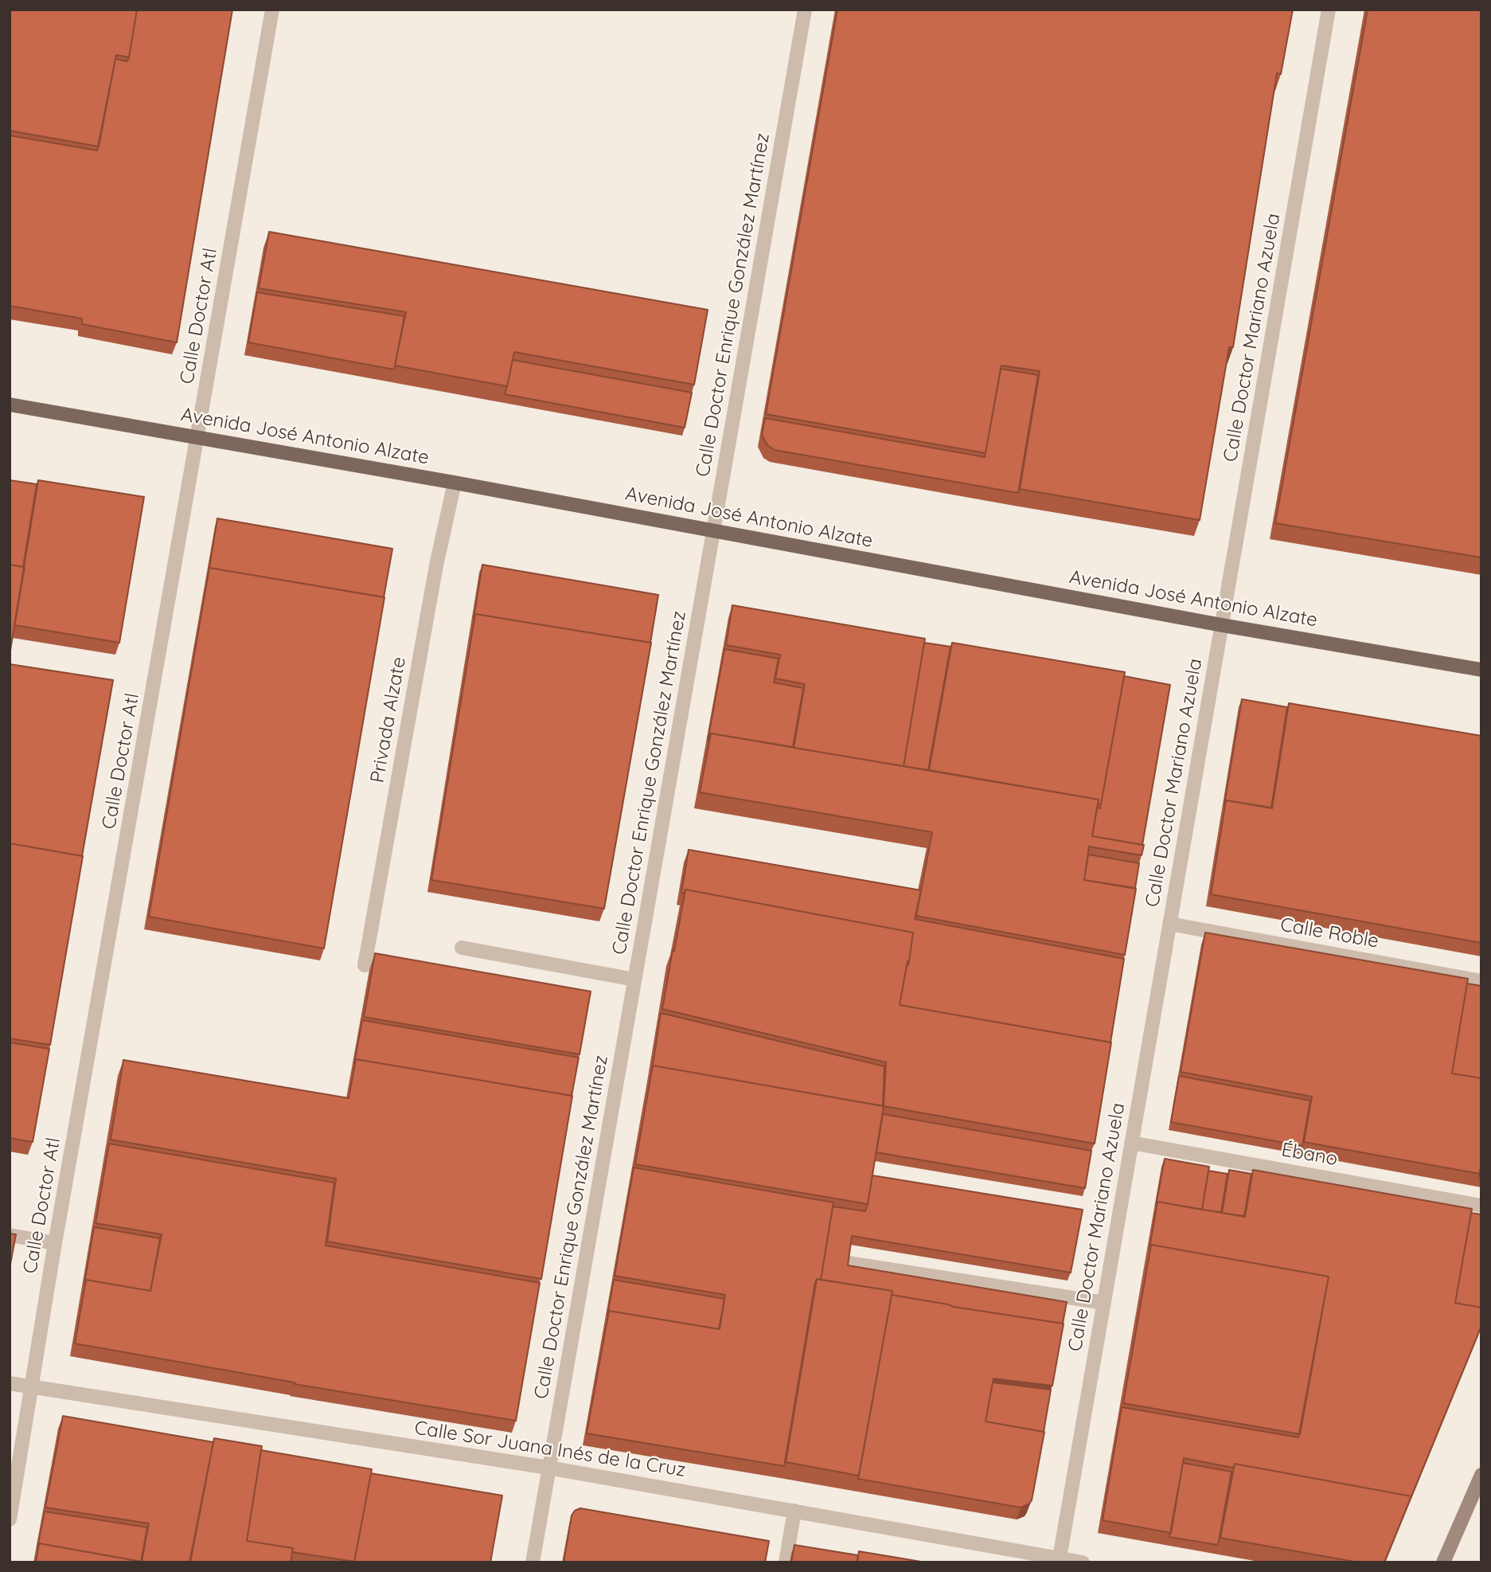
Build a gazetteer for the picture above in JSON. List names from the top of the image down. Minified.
{"streets":{"main road":["Avenida José Antonio Alzate"],"street":["Calle Doctor Enrique González Martínez","Calle Doctor Atl","Calle Doctor Mariano Azuela","Privada Alzate","Calle Roble","Ébano","Calle Sor Juana Inés de la Cruz"]},"crossings":[["Calle Doctor Enrique González Martínez","Avenida José Antonio Alzate"],["Calle Doctor Enrique González Martínez","Calle Sor Juana Inés de la Cruz"],["Calle Doctor Atl","Avenida José Antonio Alzate"],["Calle Doctor Atl","Calle Sor Juana Inés de la Cruz"],["Calle Doctor Mariano Azuela","Avenida José Antonio Alzate"],["Calle Doctor Mariano Azuela","Calle Roble"],["Calle Doctor Mariano Azuela","Ébano"],["Calle Doctor Mariano Azuela","Calle Sor Juana Inés de la Cruz"],["Avenida José Antonio Alzate","Privada Alzate"]]}
